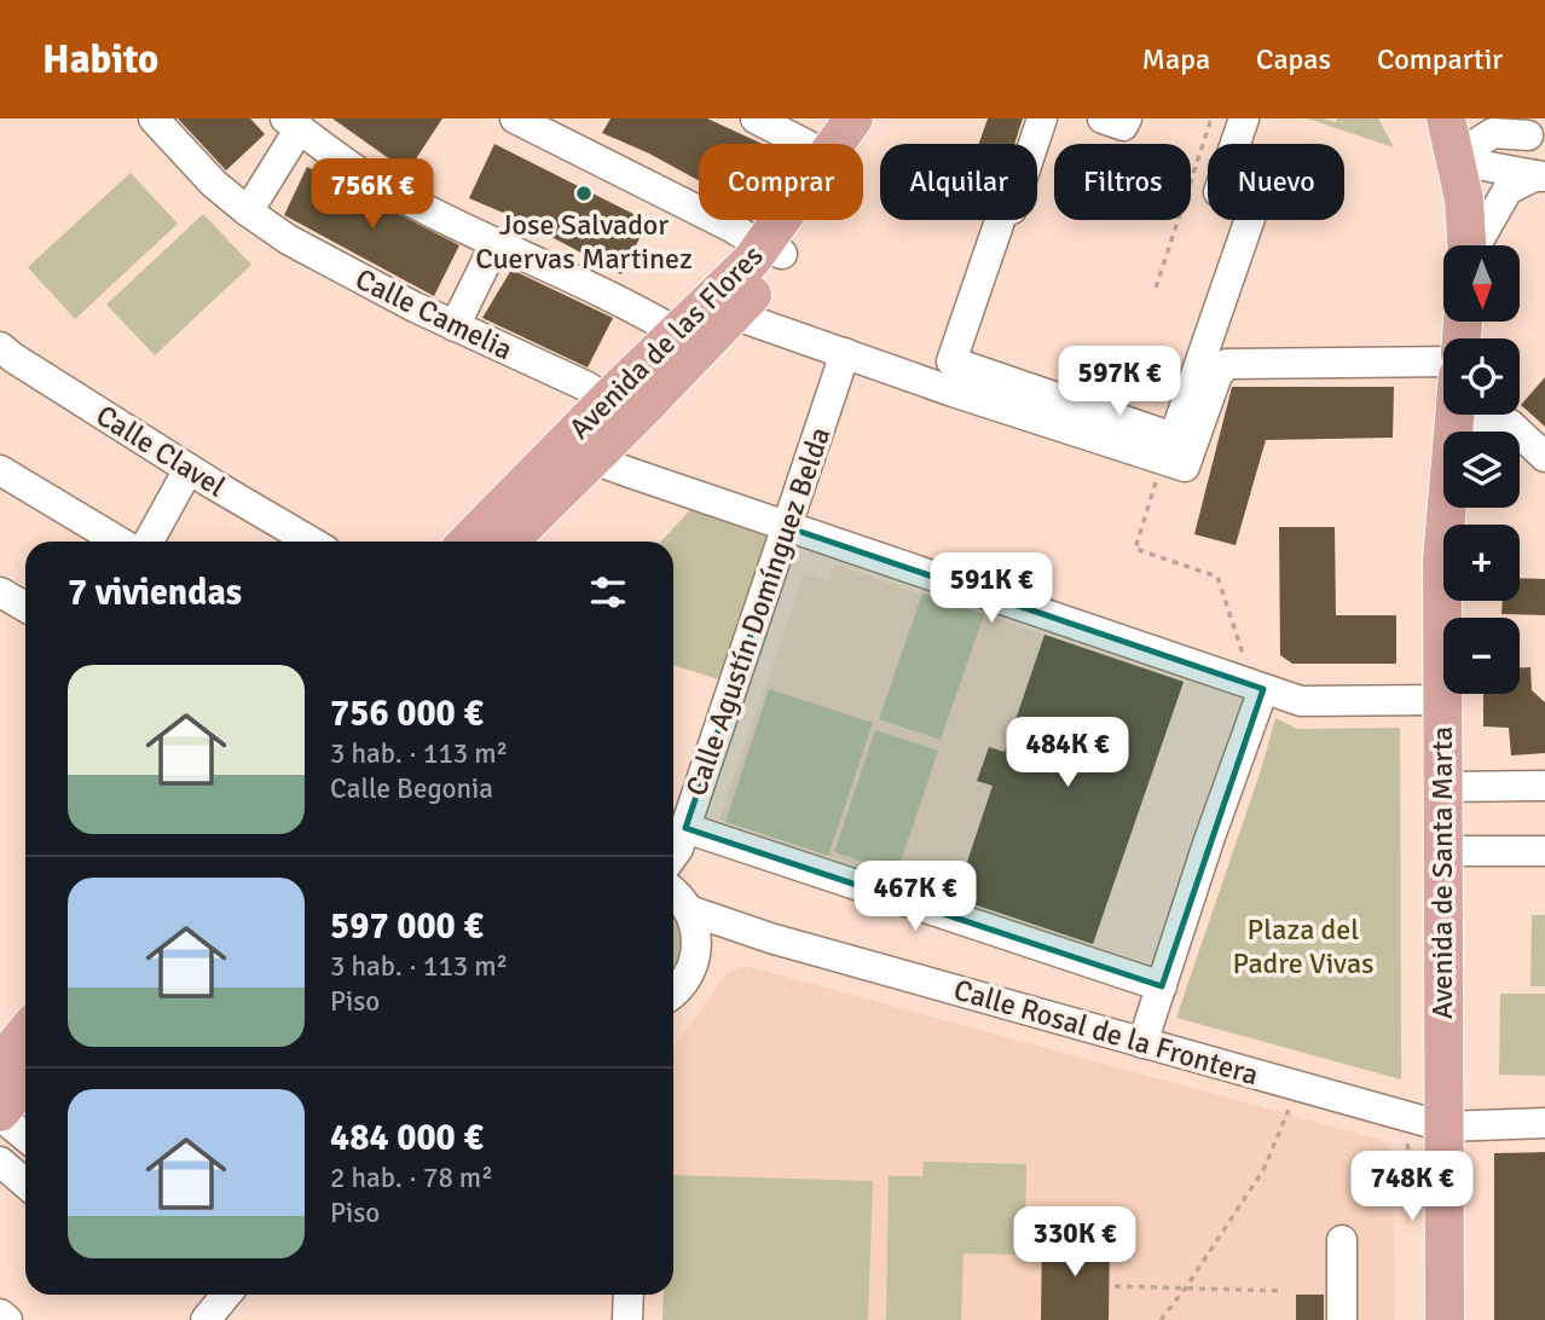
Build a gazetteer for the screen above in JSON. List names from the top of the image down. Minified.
{"streets":{"main road":["Avenida de las Flores","Avenida de Santa Marta"],"street":["Calle Camelia","Calle Clavel","Calle Agustín Domínguez Belda","Calle Rosal de la Frontera"]},"crossings":[["Calle Camelia","Avenida de las Flores"],["Avenida de Santa Marta","Calle Rosal de la Frontera"]],"parks":["Plaza del Padre Vivas"],"places":["Jose Salvador Cuervas Martinez"],"north":"bottom","page":{"header":"Habito","nav":["Mapa","Capas","Compartir"],"chip":["Comprar","Alquilar","Filtros","Nuevo"],"price":["756K €","597K €","591K €","484K €","467K €","748K €","330K €"],"map_buttons":["+","−"],"heading":"7 viviendas","list":[{"name":"756 000 €","note":"3 hab. · 113 m² · Calle Begonia"},{"name":"597 000 €","note":"3 hab. · 113 m² · Piso"},{"name":"484 000 €","note":"2 hab. · 78 m² · Piso"}]}}
